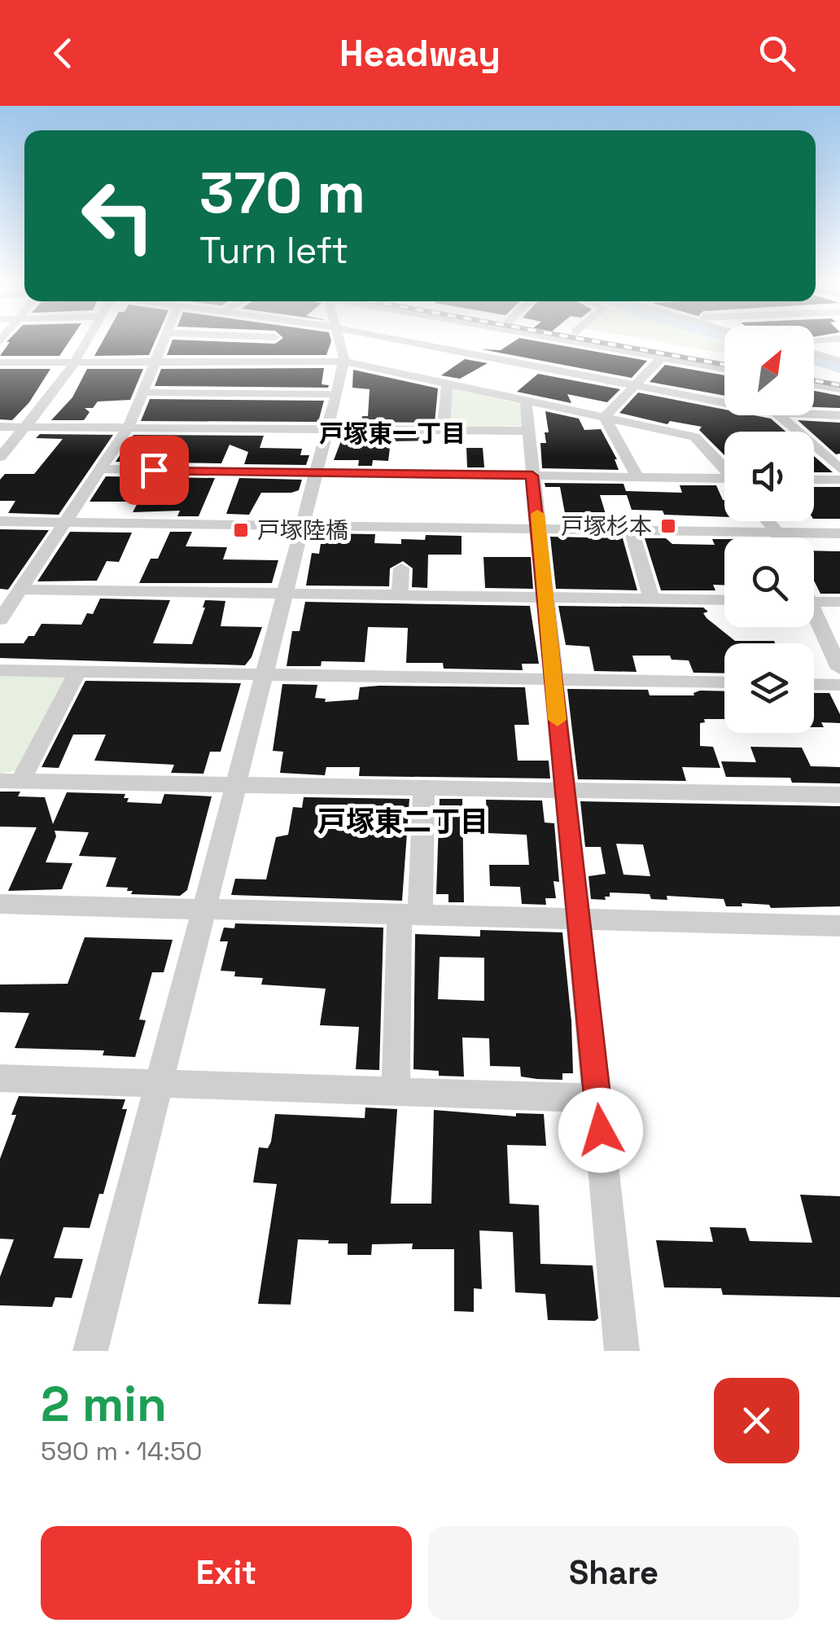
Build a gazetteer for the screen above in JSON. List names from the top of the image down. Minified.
{"districts":["戸塚東一丁目","戸塚東二丁目"],"places":{"transit":["戸塚杉本","戸塚陸橋"]},"north":"top right","page":{"header":"Headway","turn":["370 m","Turn left"],"heading":["2 min","590 m · 14:50"],"buttons":["Exit","Share"]}}
